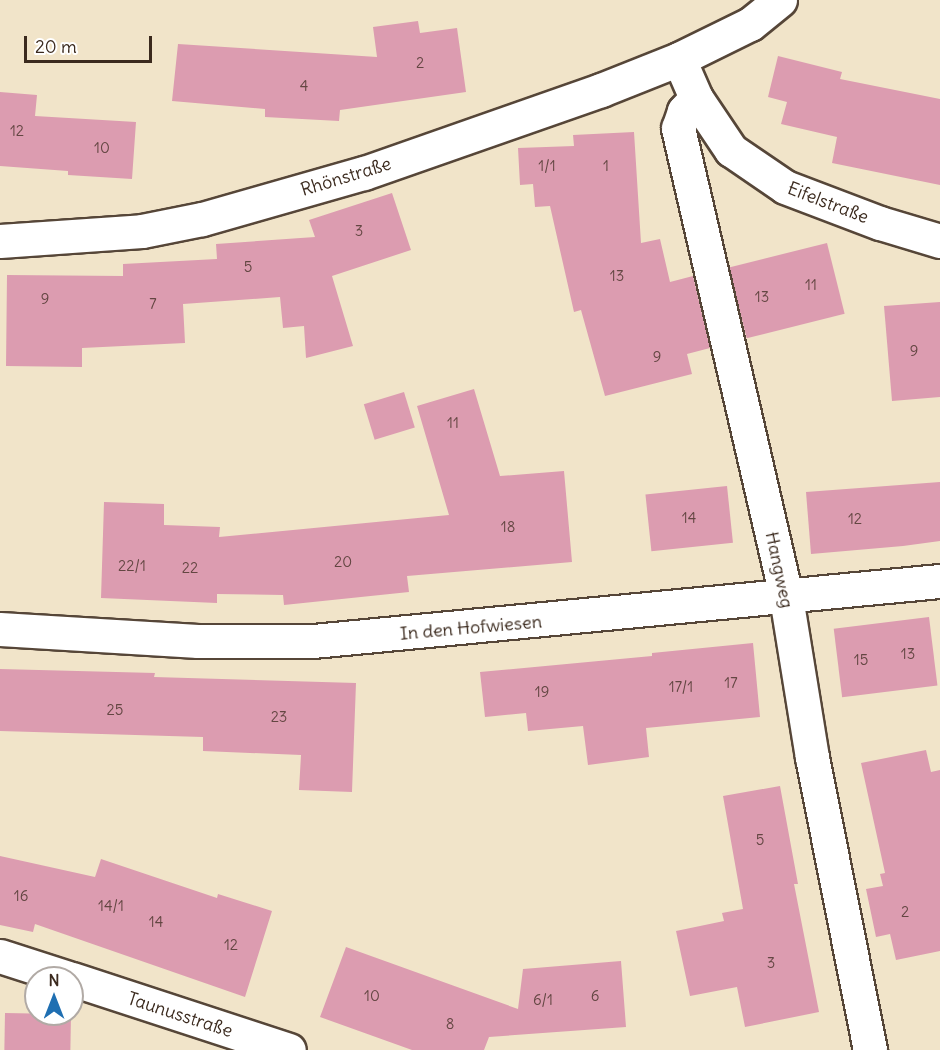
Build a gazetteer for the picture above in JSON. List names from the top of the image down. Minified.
{"streets":{"street":["Rhönstraße","Eifelstraße","Hangweg","In den Hofwiesen","Taunusstraße"]},"crossings":[["Rhönstraße","Eifelstraße"],["Eifelstraße","Hangweg"],["Hangweg","In den Hofwiesen"]],"house_numbers":["2","4","12","10","1/1","1","3","5","13","11","13","9","7","9","9","11","14","12","18","20","22/1","22","13","15","17","17/1","19","25","23","5","16","14/1","2","14","12","3","10","6","6/1","8"],"scale_bar":"20 m","north":"top"}
